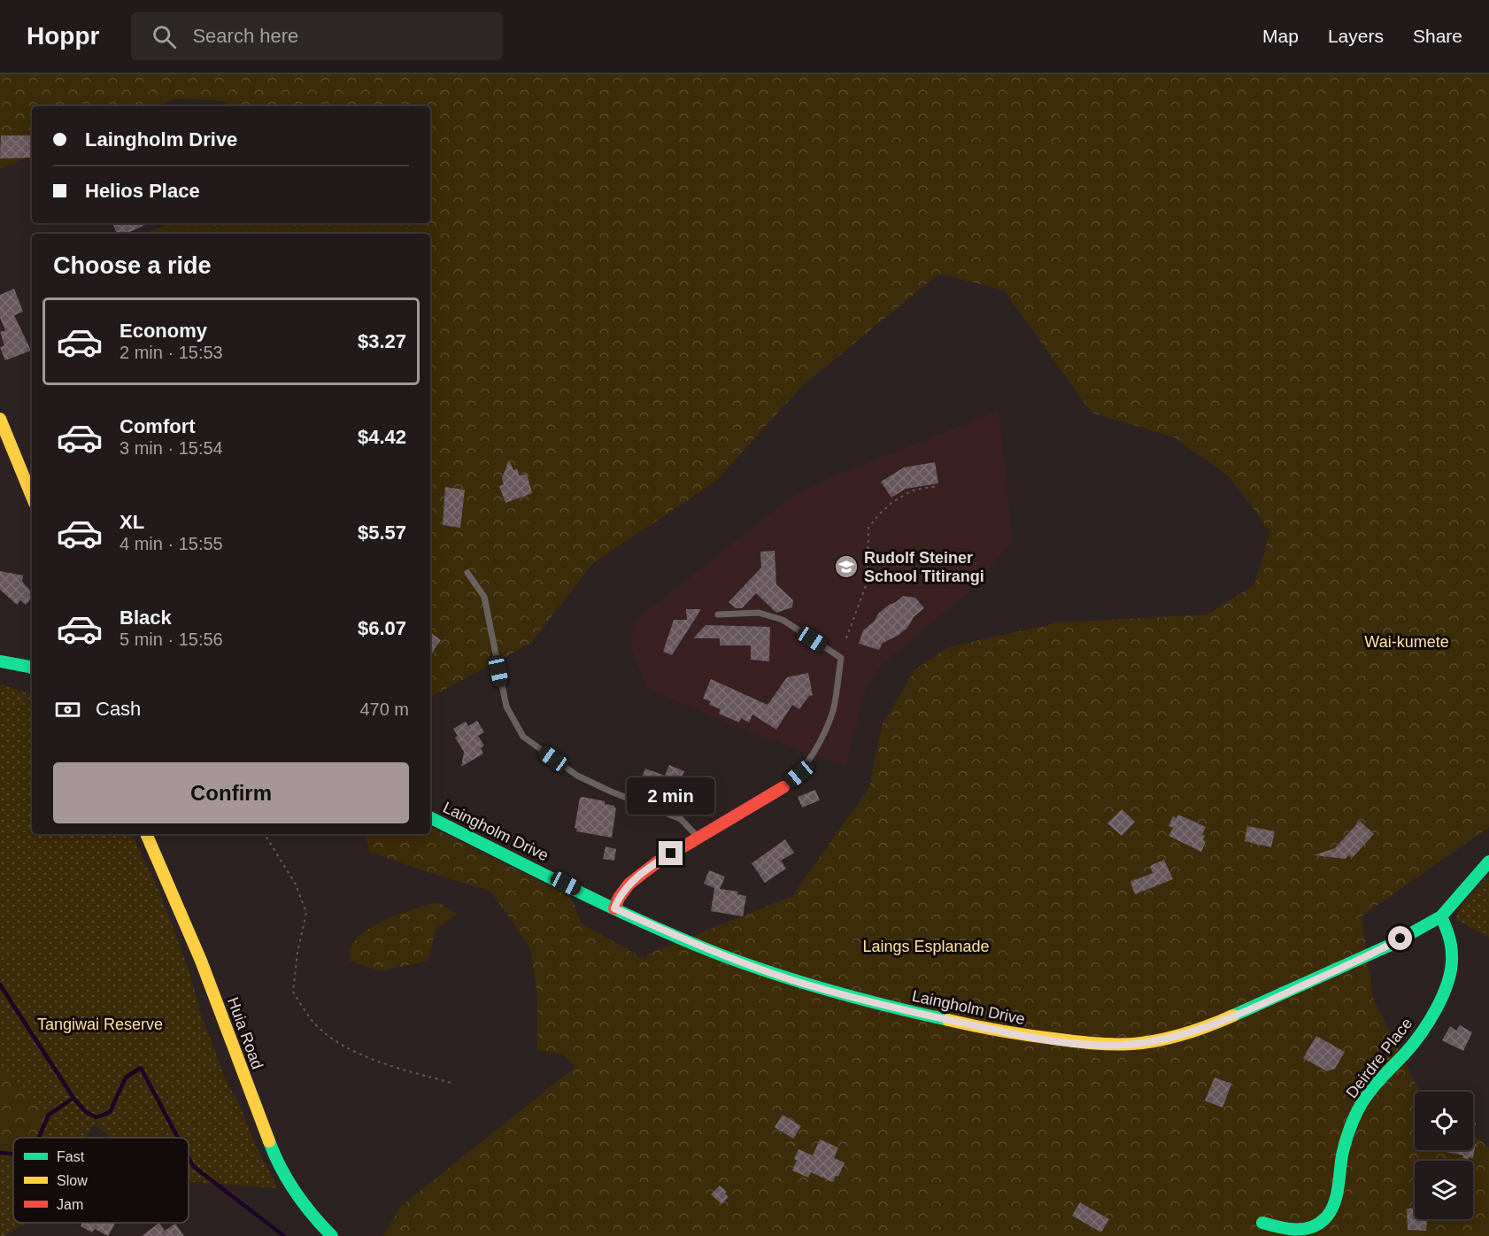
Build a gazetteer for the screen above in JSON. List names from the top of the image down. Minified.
{"streets":{"street":["Laingholm Drive","Huia Road","Deirdre Place"]},"crossings":[["Laingholm Drive","Deirdre Place"]],"parks":["Wai-kumete","Laings Esplanade","Tangiwai Reserve"],"places":{"school or university":["Rudolf Steiner School Titirangi"]},"legend":["Fast","Slow","Jam"],"page":{"header":"Hoppr","search":"Search here","nav":["Map","Layers","Share"],"banner":["Laingholm Drive","Helios Place"],"heading":"Choose a ride","list":[{"name":"Economy","note":"2 min · 15:53","value":"$3.27"},{"name":"Comfort","note":"3 min · 15:54","value":"$4.42"},{"name":"XL","note":"4 min · 15:55","value":"$5.57"},{"name":"Black","note":"5 min · 15:56","value":"$6.07"}],"pay":["Cash","470 m"],"buttons":"Confirm","bubble":"2 min"}}
